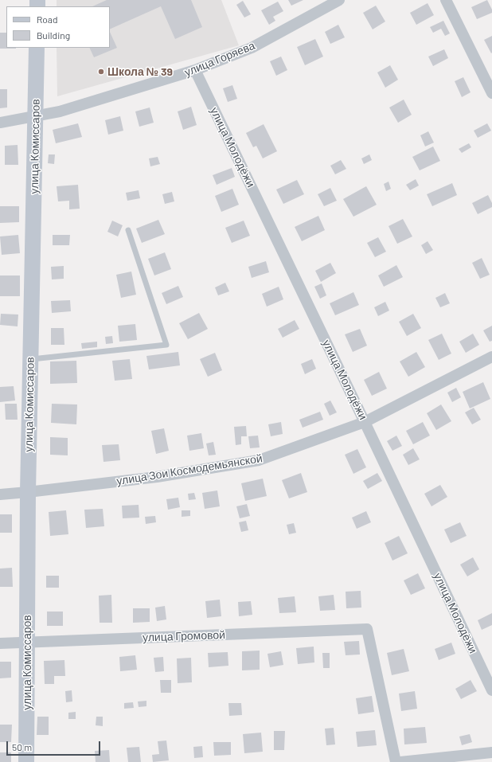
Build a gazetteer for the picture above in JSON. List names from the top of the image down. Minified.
{"streets":{"main road":["улица Комиссаров"],"street":["улица Горяева","улица Молодёжи","улица Зои Космодемьянской","улица Громовой"]},"crossings":[["улица Горяева","улица Комиссаров"],["улица Горяева","улица Молодёжи"],["улица Комиссаров","улица Зои Космодемьянской"],["улица Комиссаров","улица Громовой"],["улица Молодёжи","улица Зои Космодемьянской"]],"places":["Школа № 39"],"legend":["Road","Building"],"scale_bar":"50 m"}
